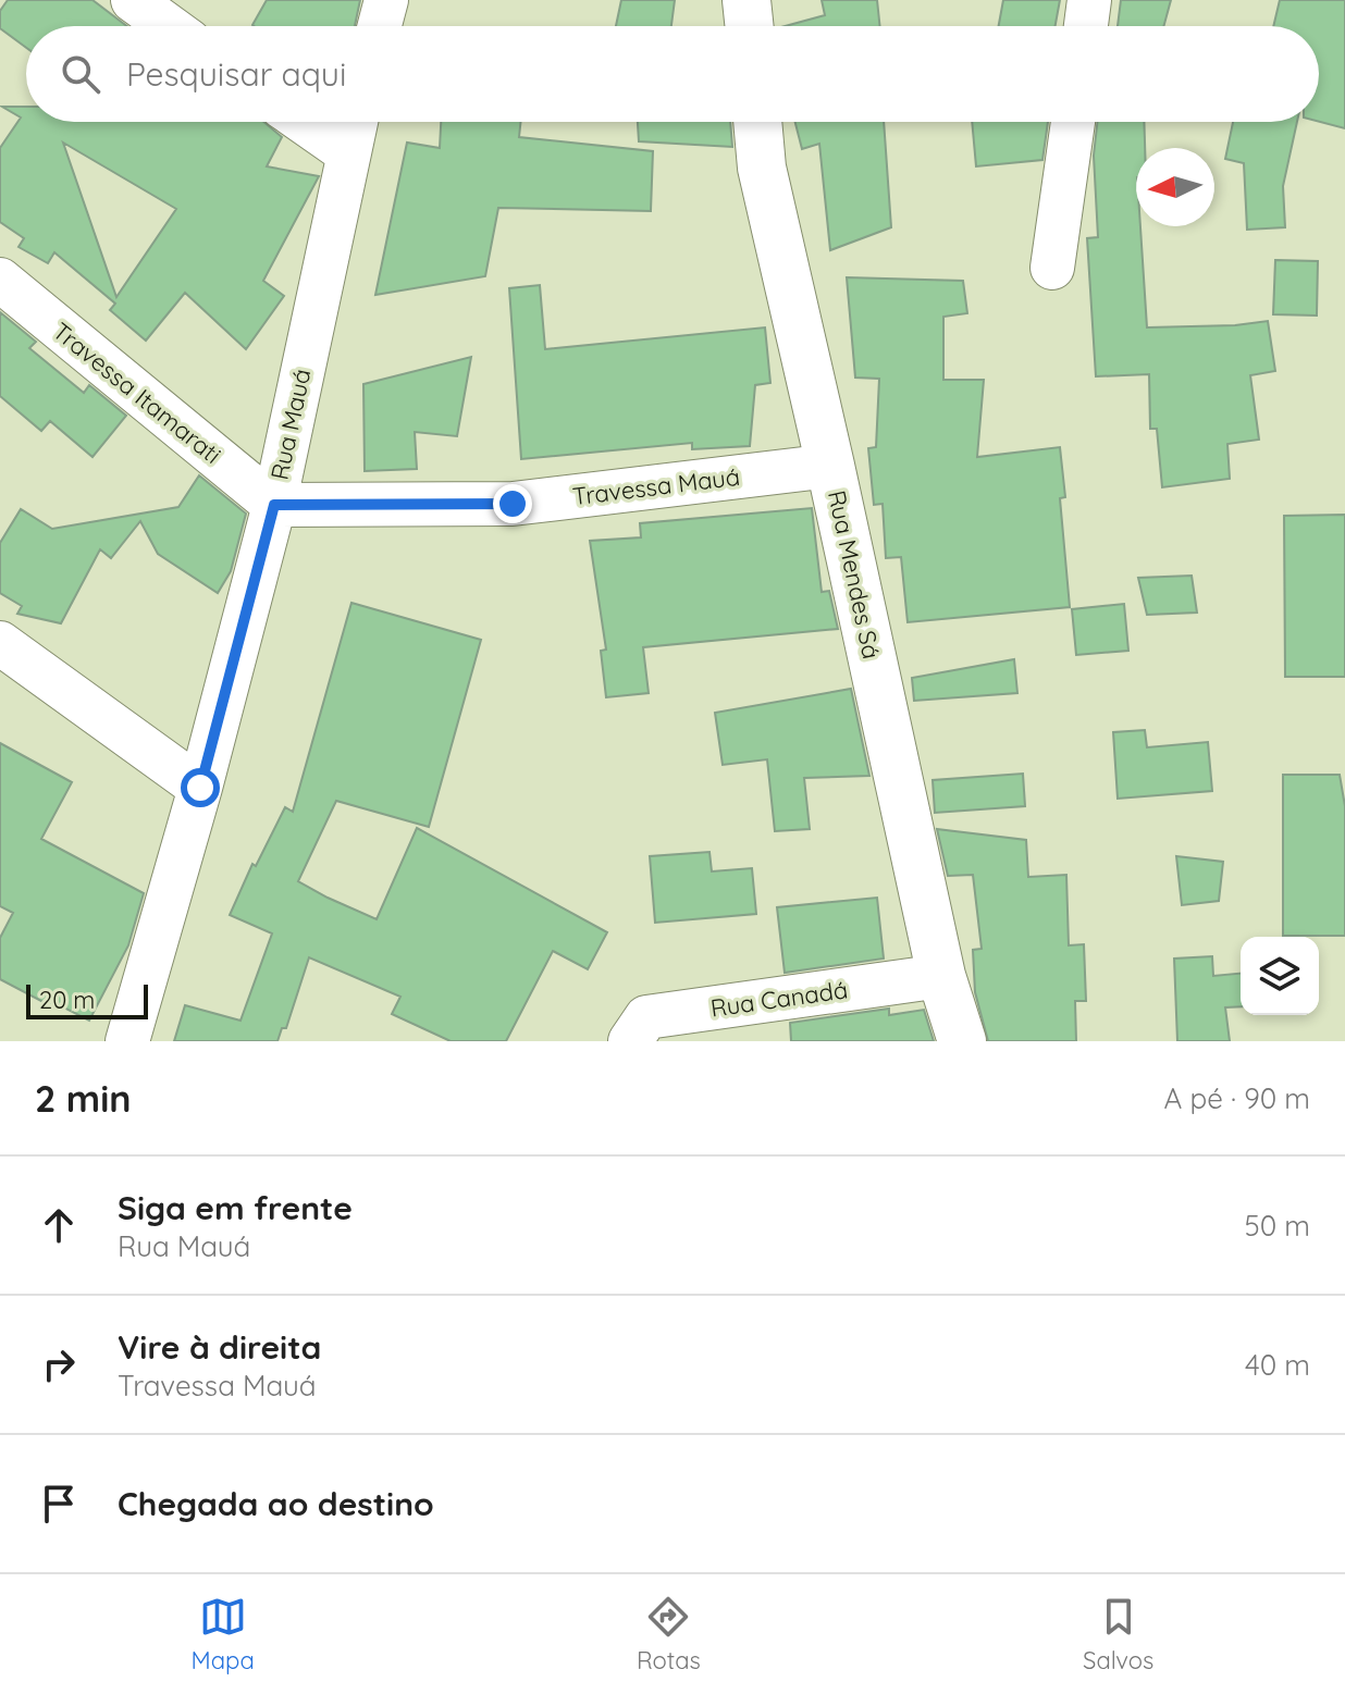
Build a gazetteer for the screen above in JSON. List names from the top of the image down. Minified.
{"streets":{"street":["Travessa Itamarati","Rua Mauá","Travessa Mauá","Rua Mendes Sá","Rua Canadá"]},"crossings":[["Travessa Itamarati","Rua Mauá"],["Travessa Itamarati","Travessa Mauá"],["Rua Mauá","Travessa Mauá"],["Travessa Mauá","Rua Mendes Sá"],["Rua Mendes Sá","Rua Canadá"]],"scale_bar":"20 m","north":"left","page":{"search":"Pesquisar aqui","scale":"20 m","heading":["2 min","A pé · 90 m"],"list":[["Siga em frente","Rua Mauá","50 m"],["Vire à direita","Travessa Mauá","40 m"],"Chegada ao destino"],"nav":["Mapa","Rotas","Salvos"]}}
